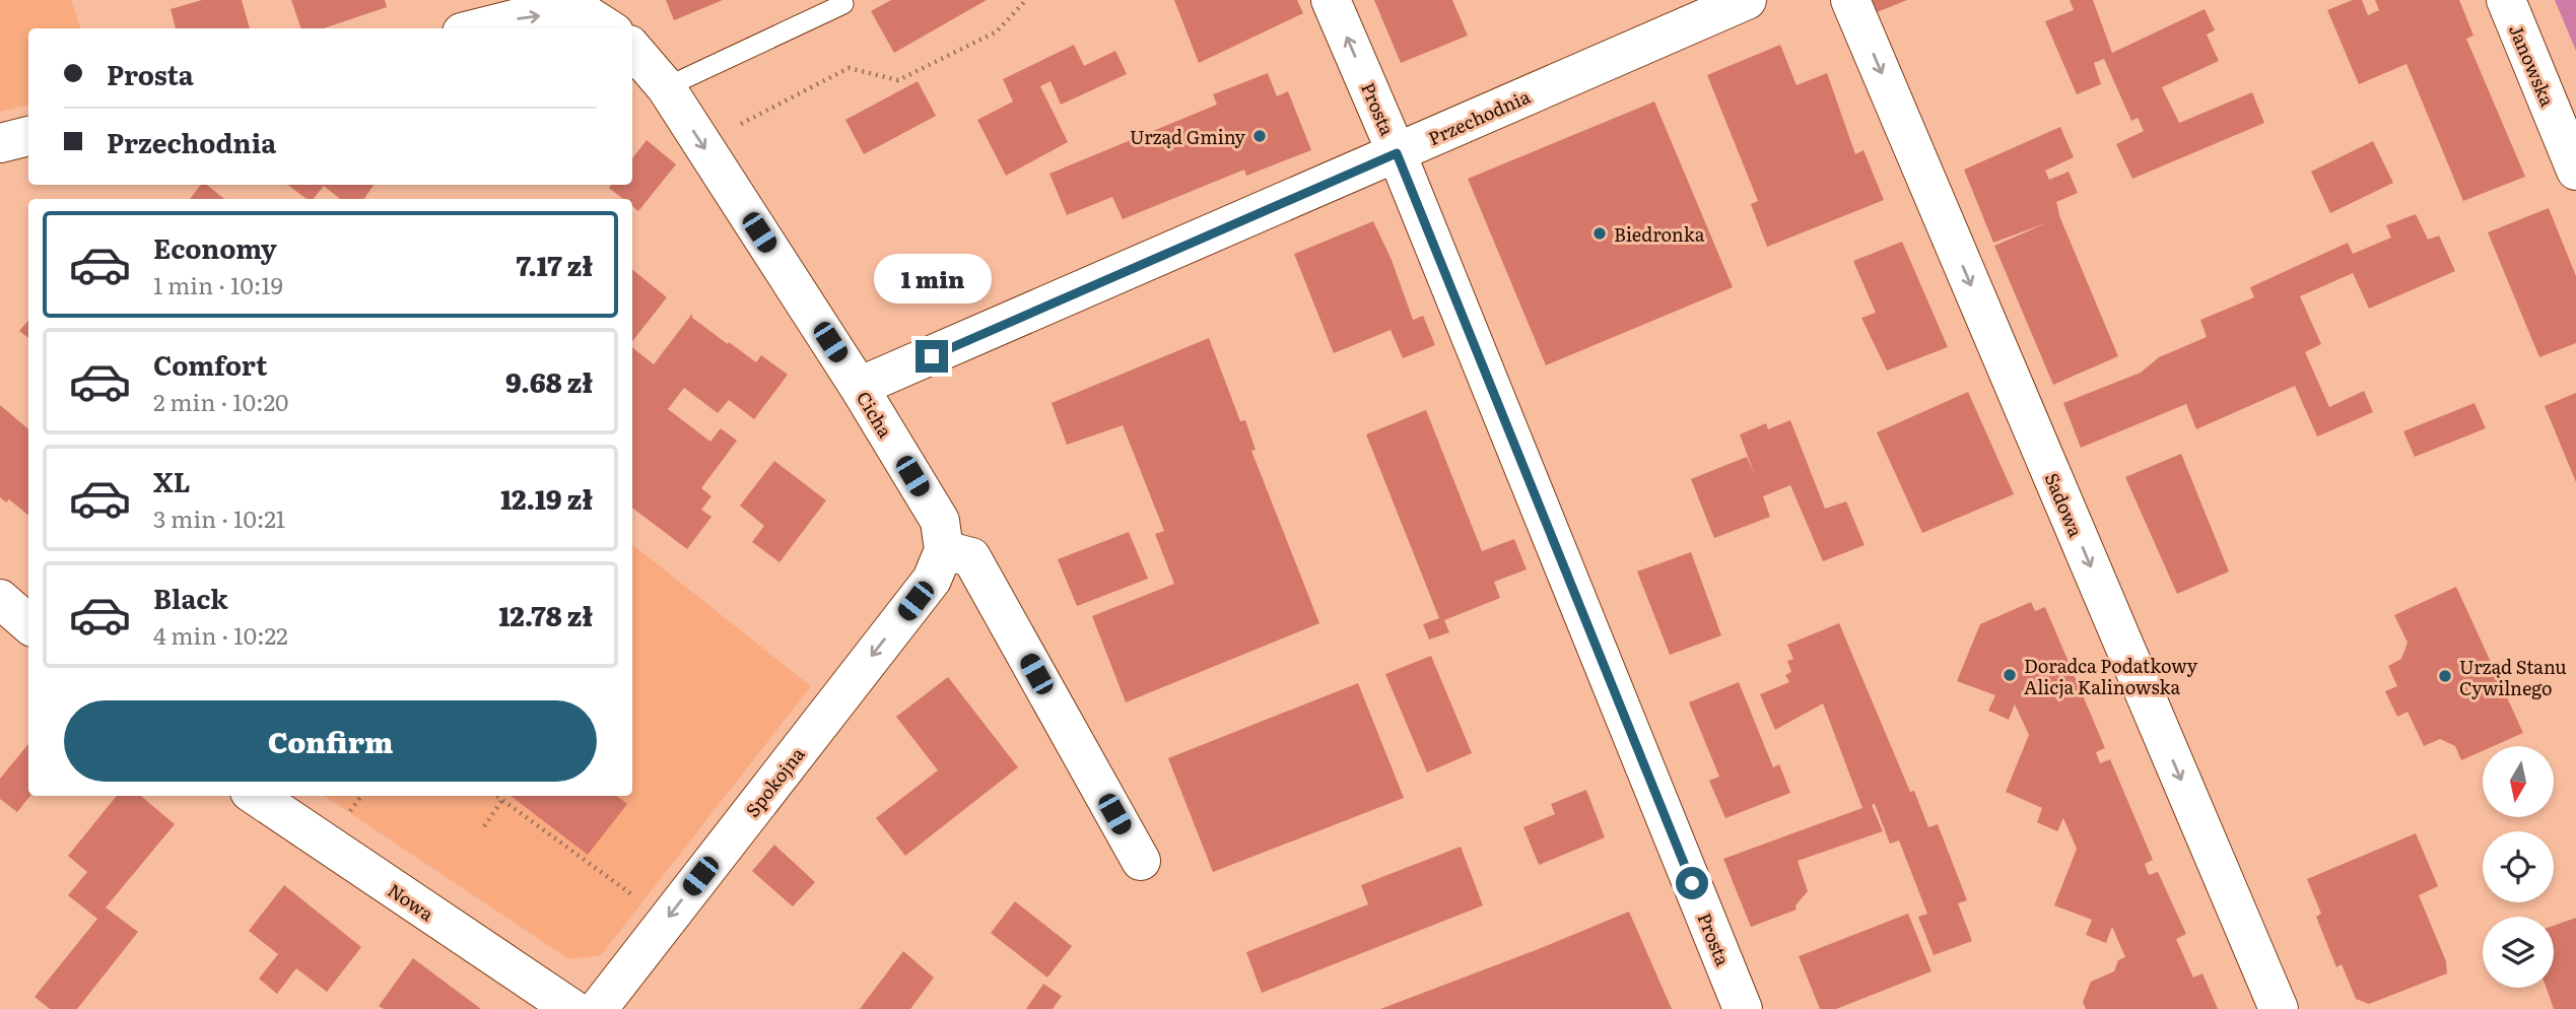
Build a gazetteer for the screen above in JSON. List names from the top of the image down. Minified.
{"streets":{"street":["Janowska","Prosta","Przechodnia","Cicha","Sadowa","Spokojna","Nowa"]},"crossings":[["Prosta","Przechodnia"],["Przechodnia","Cicha"],["Cicha","Spokojna"]],"one_way":["Sadowa","Spokojna"],"places":["Urząd Gminy","Biedronka","Doradca Podatkowy Alicja Kalinowska","Urząd Stanu Cywilnego"],"north":"bottom","page":{"banner":["Prosta","Przechodnia"],"list":[{"name":"Economy","note":"1 min · 10:19","value":"7.17 zł"},{"name":"Comfort","note":"2 min · 10:20","value":"9.68 zł"},{"name":"XL","note":"3 min · 10:21","value":"12.19 zł"},{"name":"Black","note":"4 min · 10:22","value":"12.78 zł"}],"bubble":"1 min","buttons":"Confirm"}}
